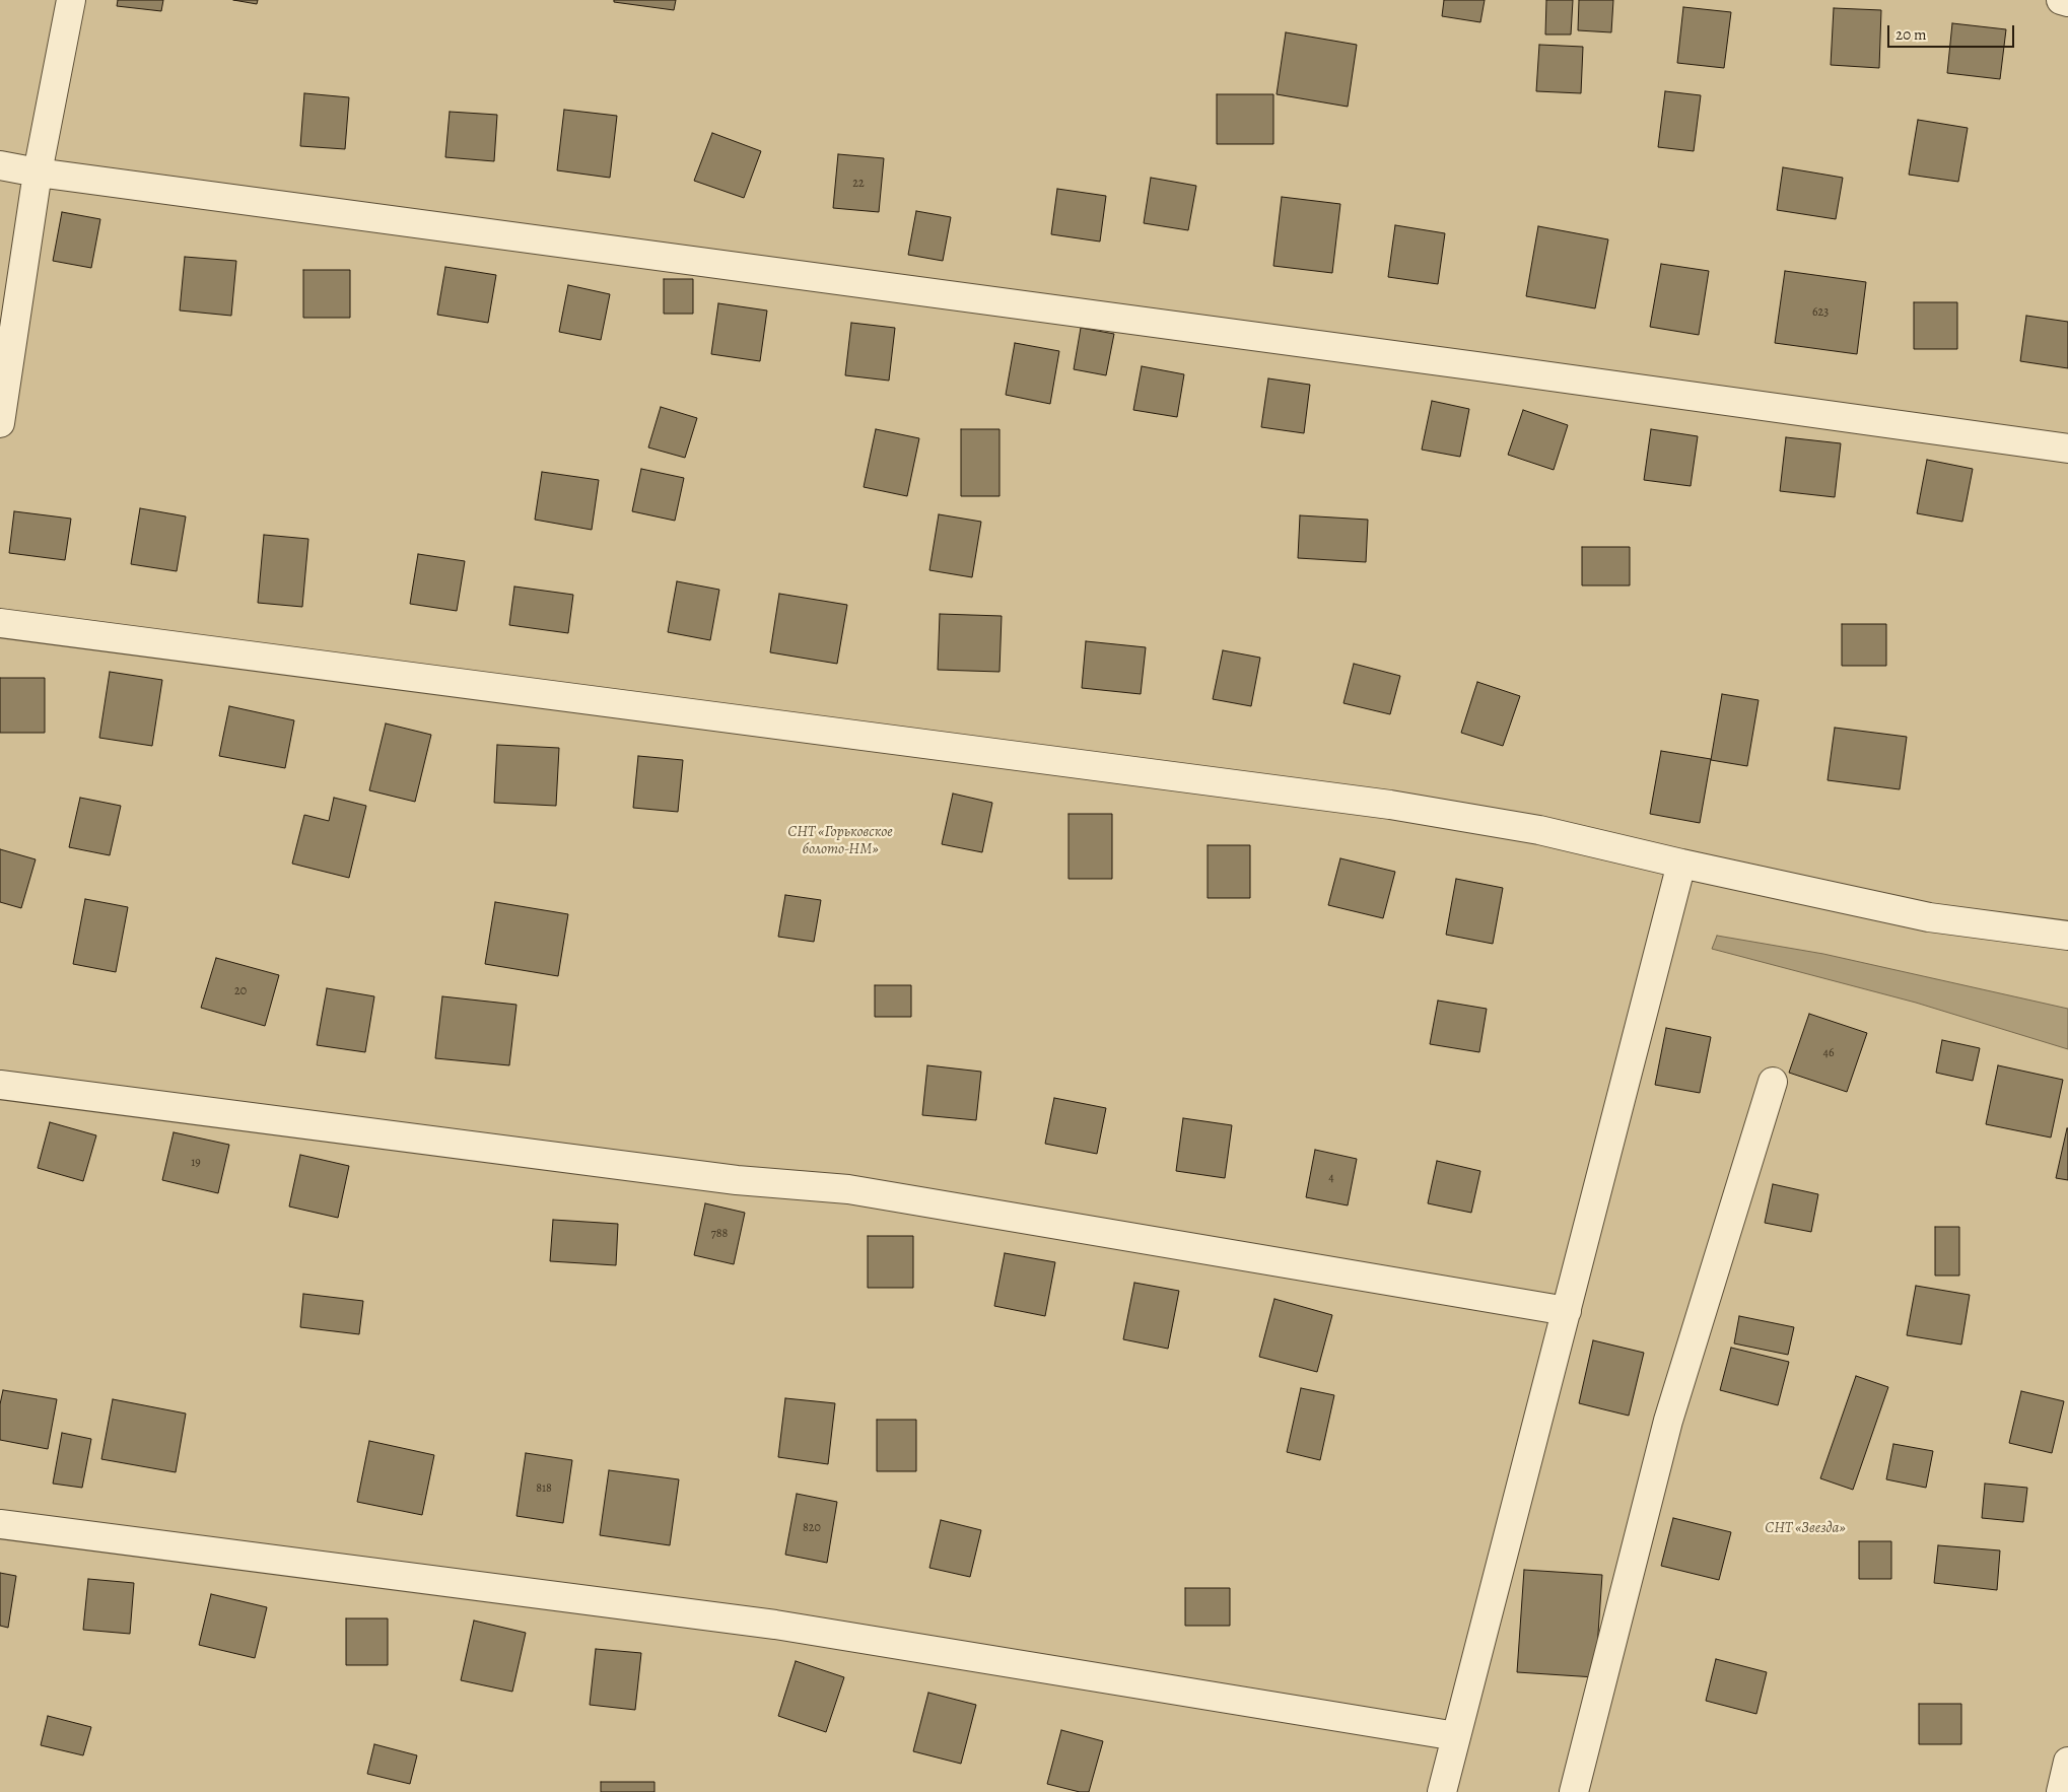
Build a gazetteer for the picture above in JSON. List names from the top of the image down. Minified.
{"parks":["СНТ «Горьковское болото-НМ»","СНТ «Звезда»"],"house_numbers":["22","623","20","46","19","4","788","818","820"],"scale_bar":"20 m"}
